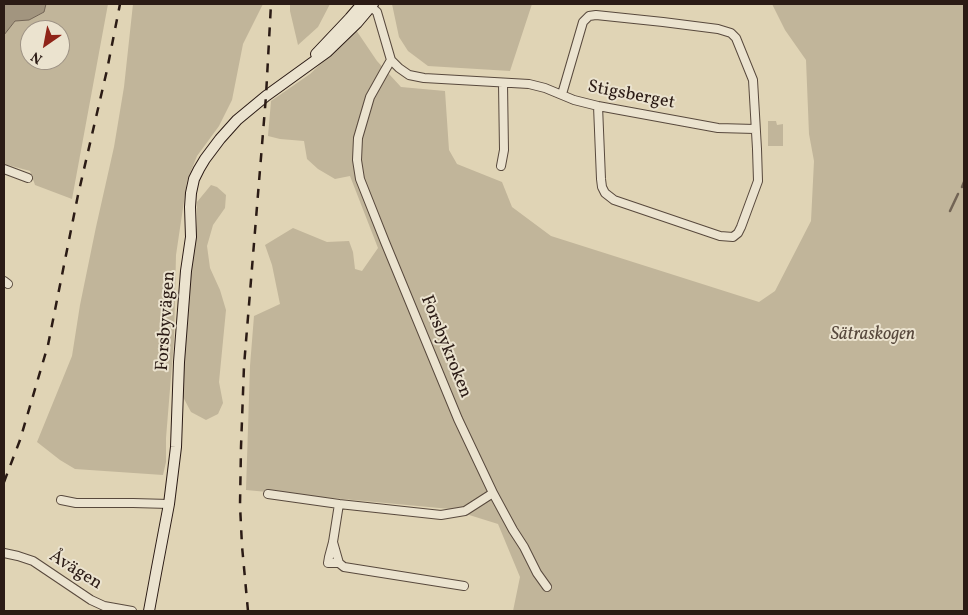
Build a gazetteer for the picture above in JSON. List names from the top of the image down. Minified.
{"streets":{"street":["Stigsberget","Forsbyvägen","Forsbykroken","Åvägen"]},"crossings":[["Stigsberget","Forsbykroken"]],"parks":["Sätraskogen"],"north":"bottom left"}
